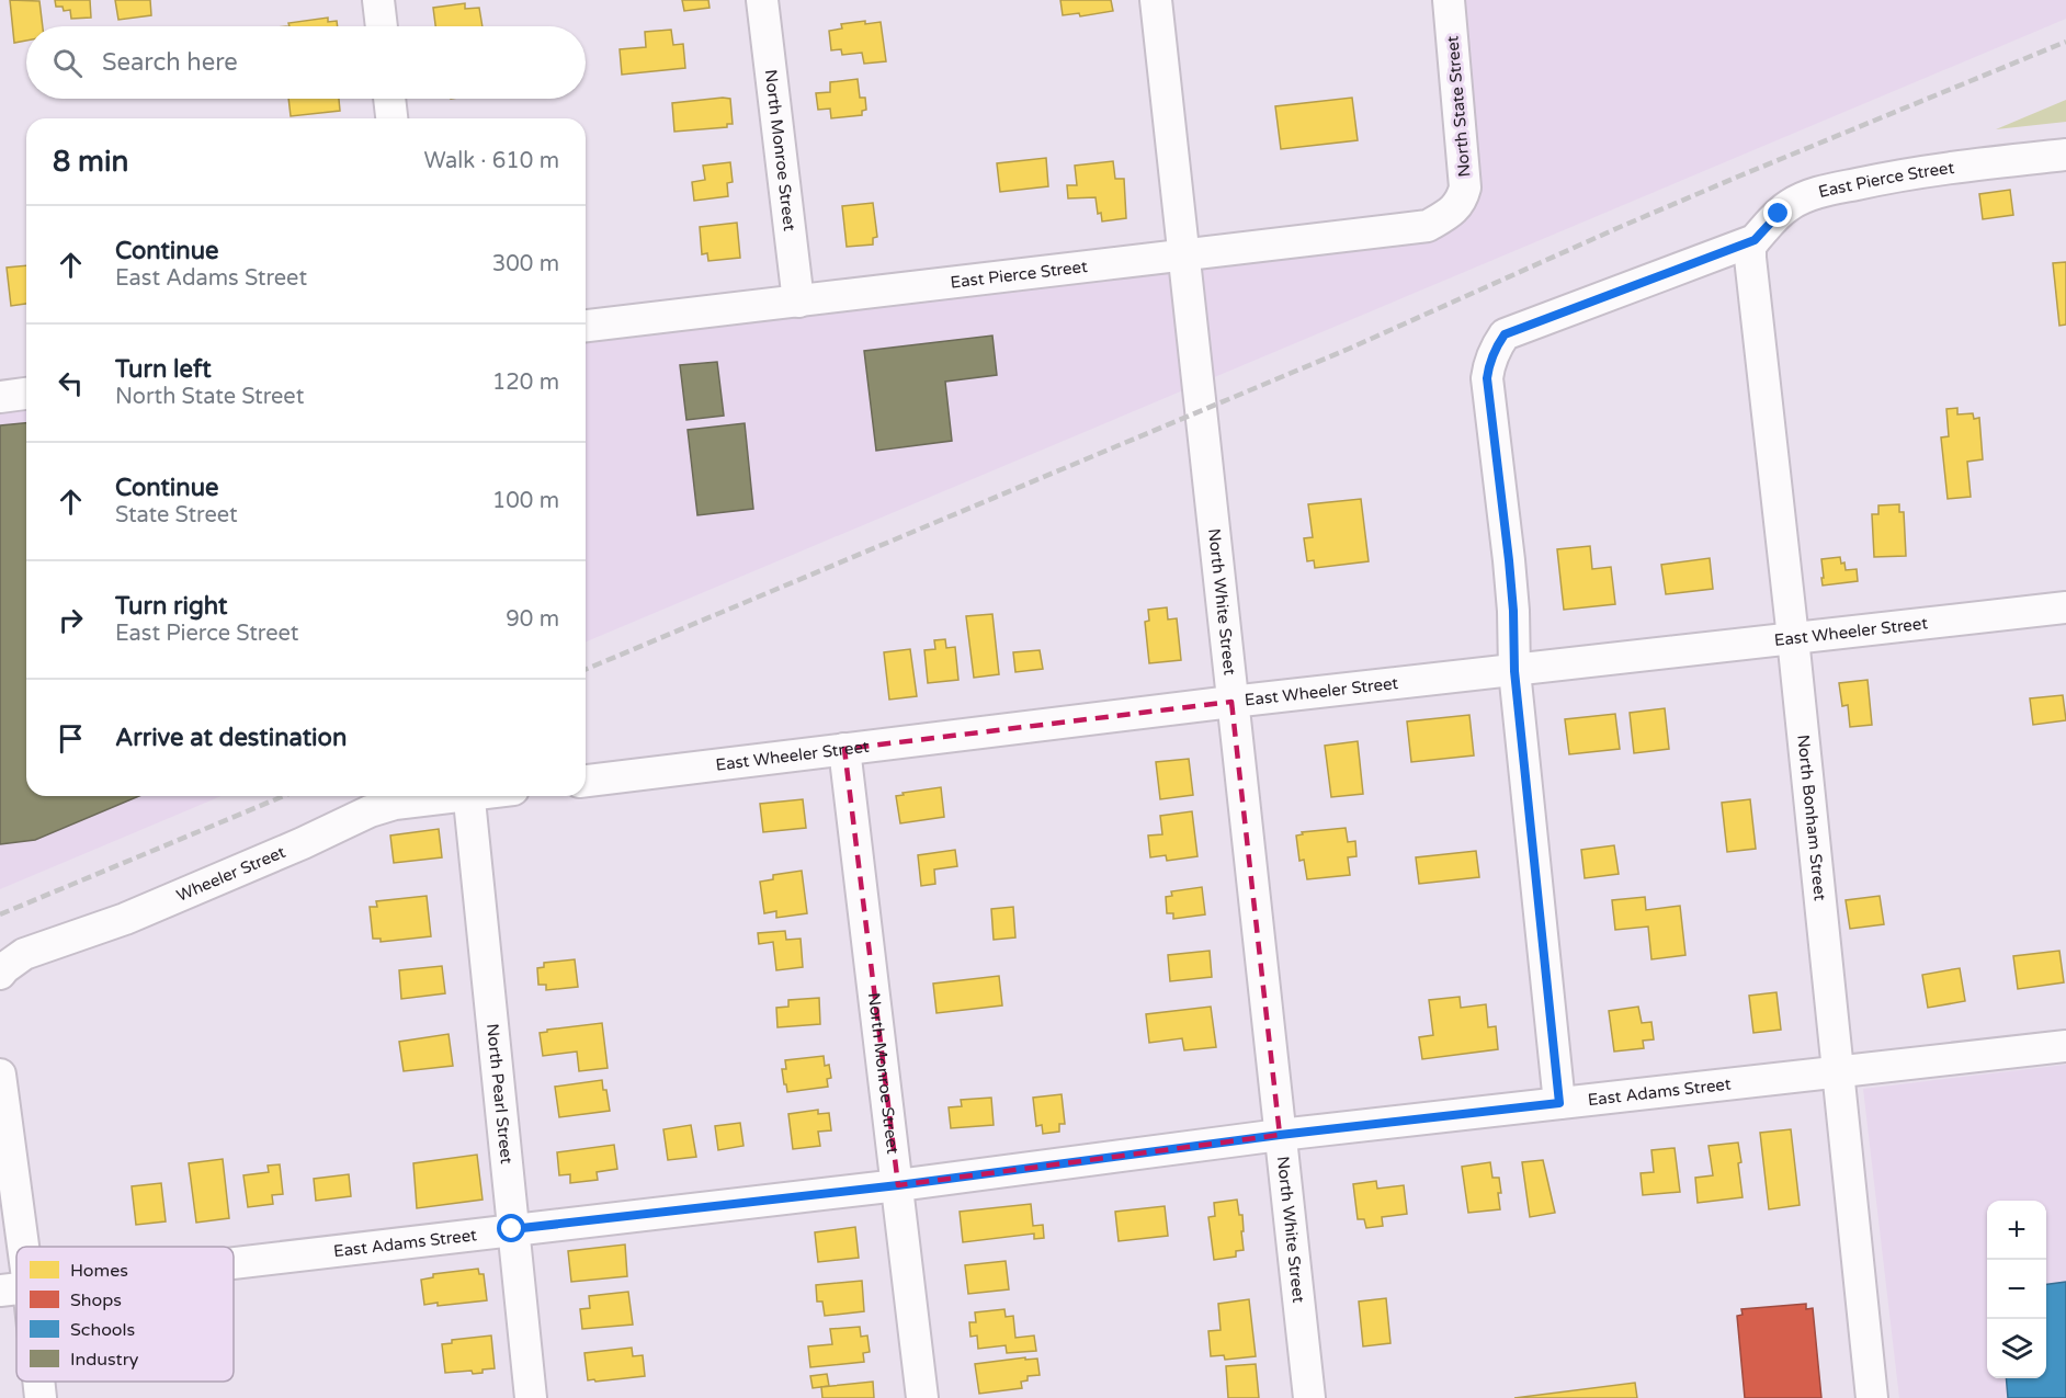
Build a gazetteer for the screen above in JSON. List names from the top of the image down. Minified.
{"streets":{"street":["North State Street","North Monroe Street","East Pierce Street","North White Street","East Wheeler Street","North Bonham Street","Wheeler Street","East Adams Street","North Pearl Street"]},"crossings":[["North State Street","East Pierce Street"],["North Monroe Street","East Pierce Street"],["North Monroe Street","East Wheeler Street"],["North Monroe Street","East Adams Street"],["East Pierce Street","North White Street"],["East Pierce Street","East Wheeler Street"],["East Pierce Street","North Bonham Street"],["North White Street","East Wheeler Street"],["North White Street","East Adams Street"],["East Wheeler Street","North Bonham Street"],["North Bonham Street","East Adams Street"],["East Adams Street","North Pearl Street"]],"legend":["Homes","Shops","Schools","Industry"],"page":{"search":"Search here","heading":["8 min","Walk · 610 m"],"list":[["Continue","East Adams Street","300 m"],["Turn left","North State Street","120 m"],["Continue","State Street","100 m"],["Turn right","East Pierce Street","90 m"],"Arrive at destination"],"map_buttons":["+","−"]}}
